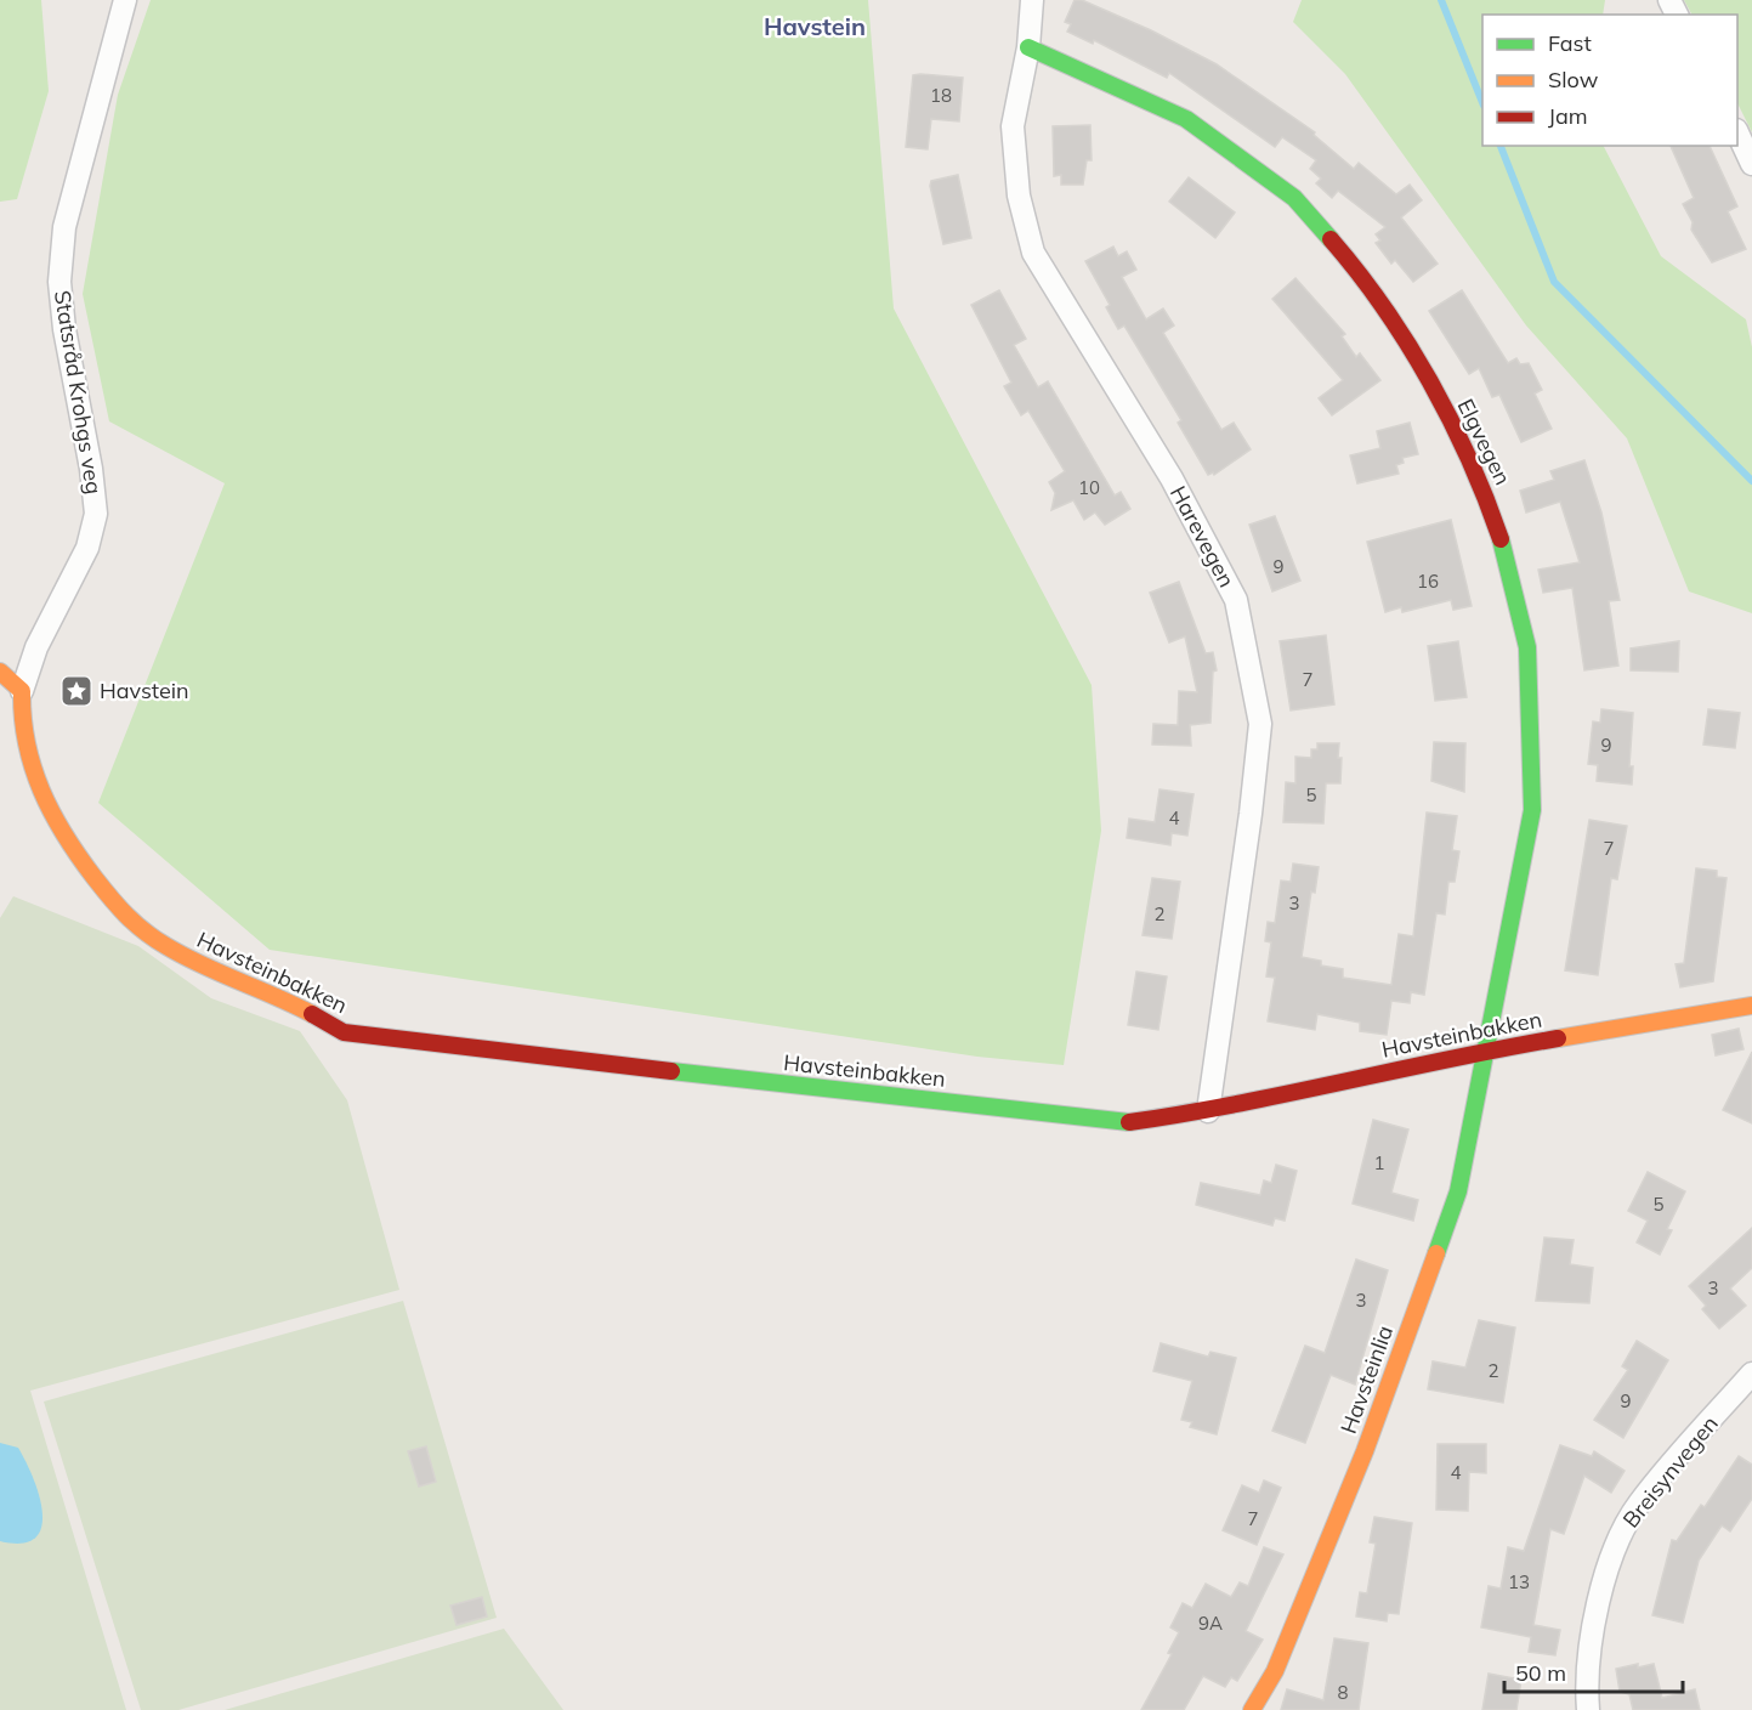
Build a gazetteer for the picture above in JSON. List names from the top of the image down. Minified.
{"streets":{"street":["Statsråd Krohgs veg","Elgvegen","Harevegen","Havsteinbakken","Havsteinlia","Breisynvegen"]},"crossings":[["Statsråd Krohgs veg","Havsteinbakken"],["Elgvegen","Harevegen"],["Elgvegen","Havsteinbakken"],["Elgvegen","Havsteinlia"],["Harevegen","Havsteinbakken"],["Havsteinbakken","Havsteinlia"]],"districts":["Havstein"],"places":{"place":["Havstein"]},"house_numbers":["18","10","9","16","7","9","5","4","7","3","2","1","5","3","3","2","9","4","7","13","9A","8"],"legend":["Fast","Slow","Jam"],"scale_bar":"50 m"}
